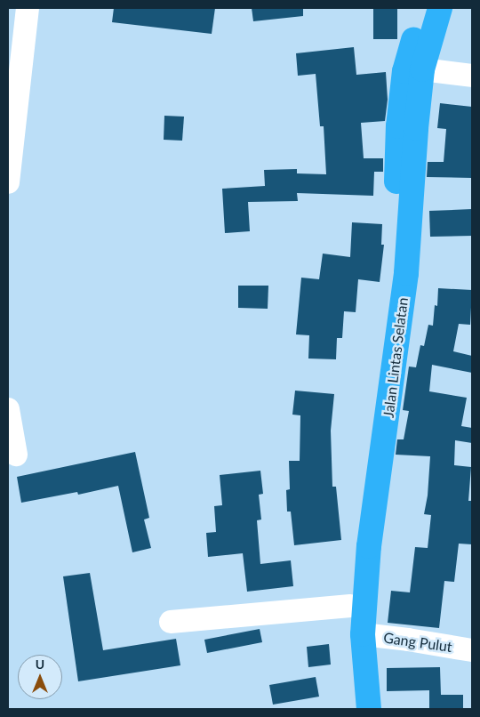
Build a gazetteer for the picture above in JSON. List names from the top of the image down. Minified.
{"streets":{"highway":["Jalan Lintas Selatan"],"street":["Gang Pulut"]},"crossings":[["Jalan Lintas Selatan","Gang Pulut"]],"north":"top"}
